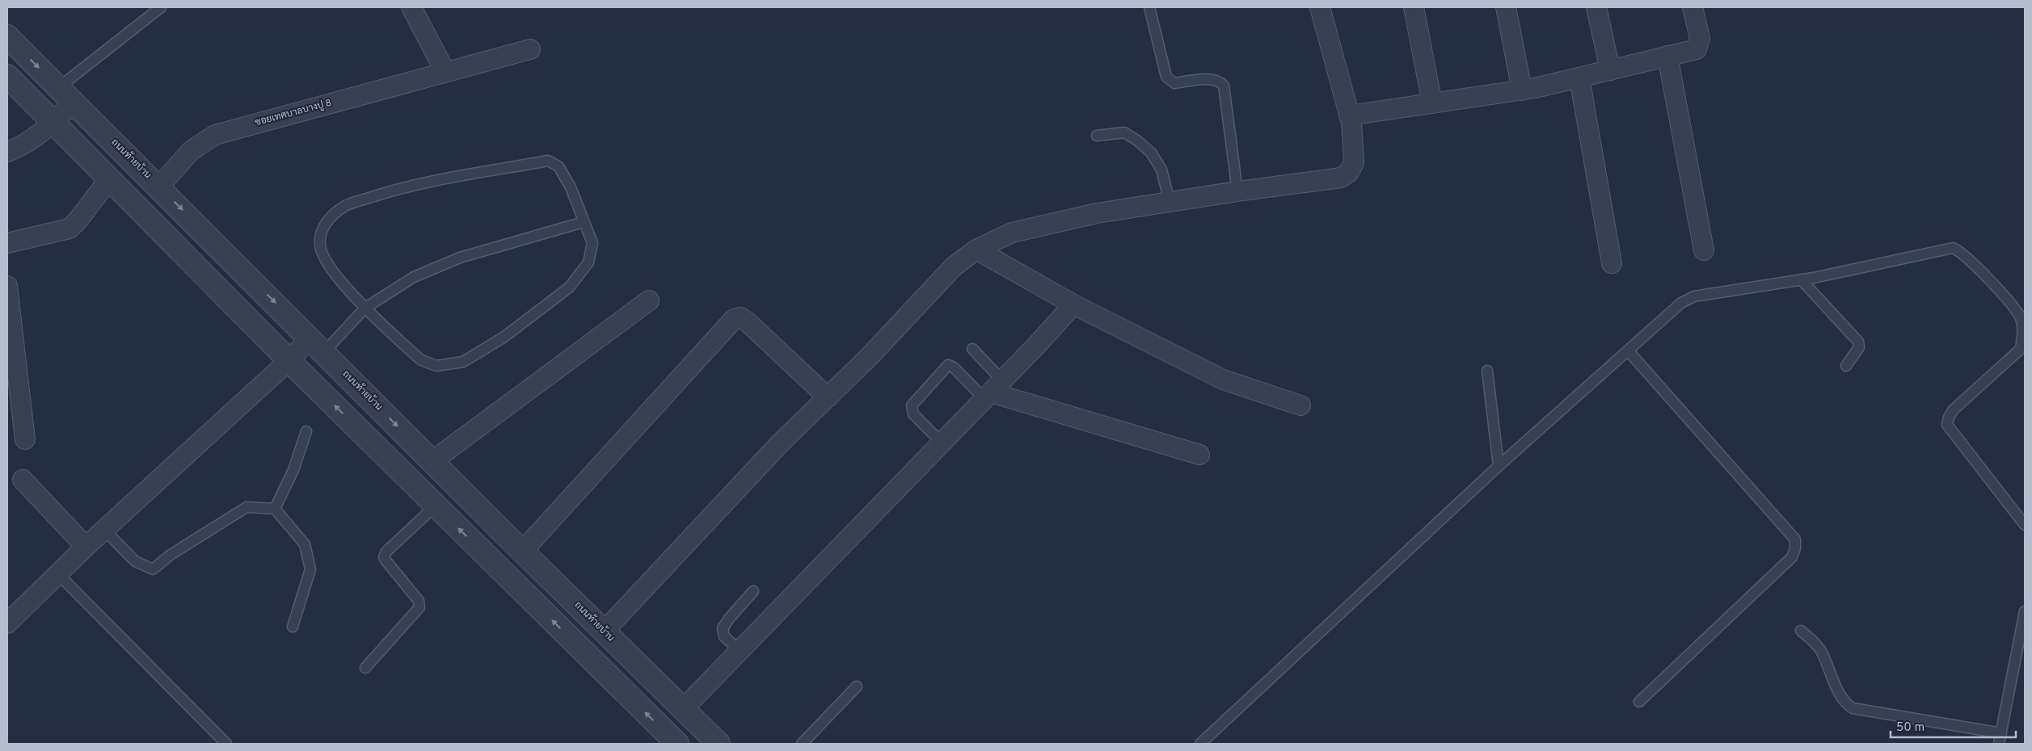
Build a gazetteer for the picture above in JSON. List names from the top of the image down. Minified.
{"streets":{"street":["ซอยเทศบาลบางปู 8","ถนนท้ายบ้าน"]},"crossings":[["ซอยเทศบาลบางปู 8","ถนนท้ายบ้าน"]],"scale_bar":"50 m"}
